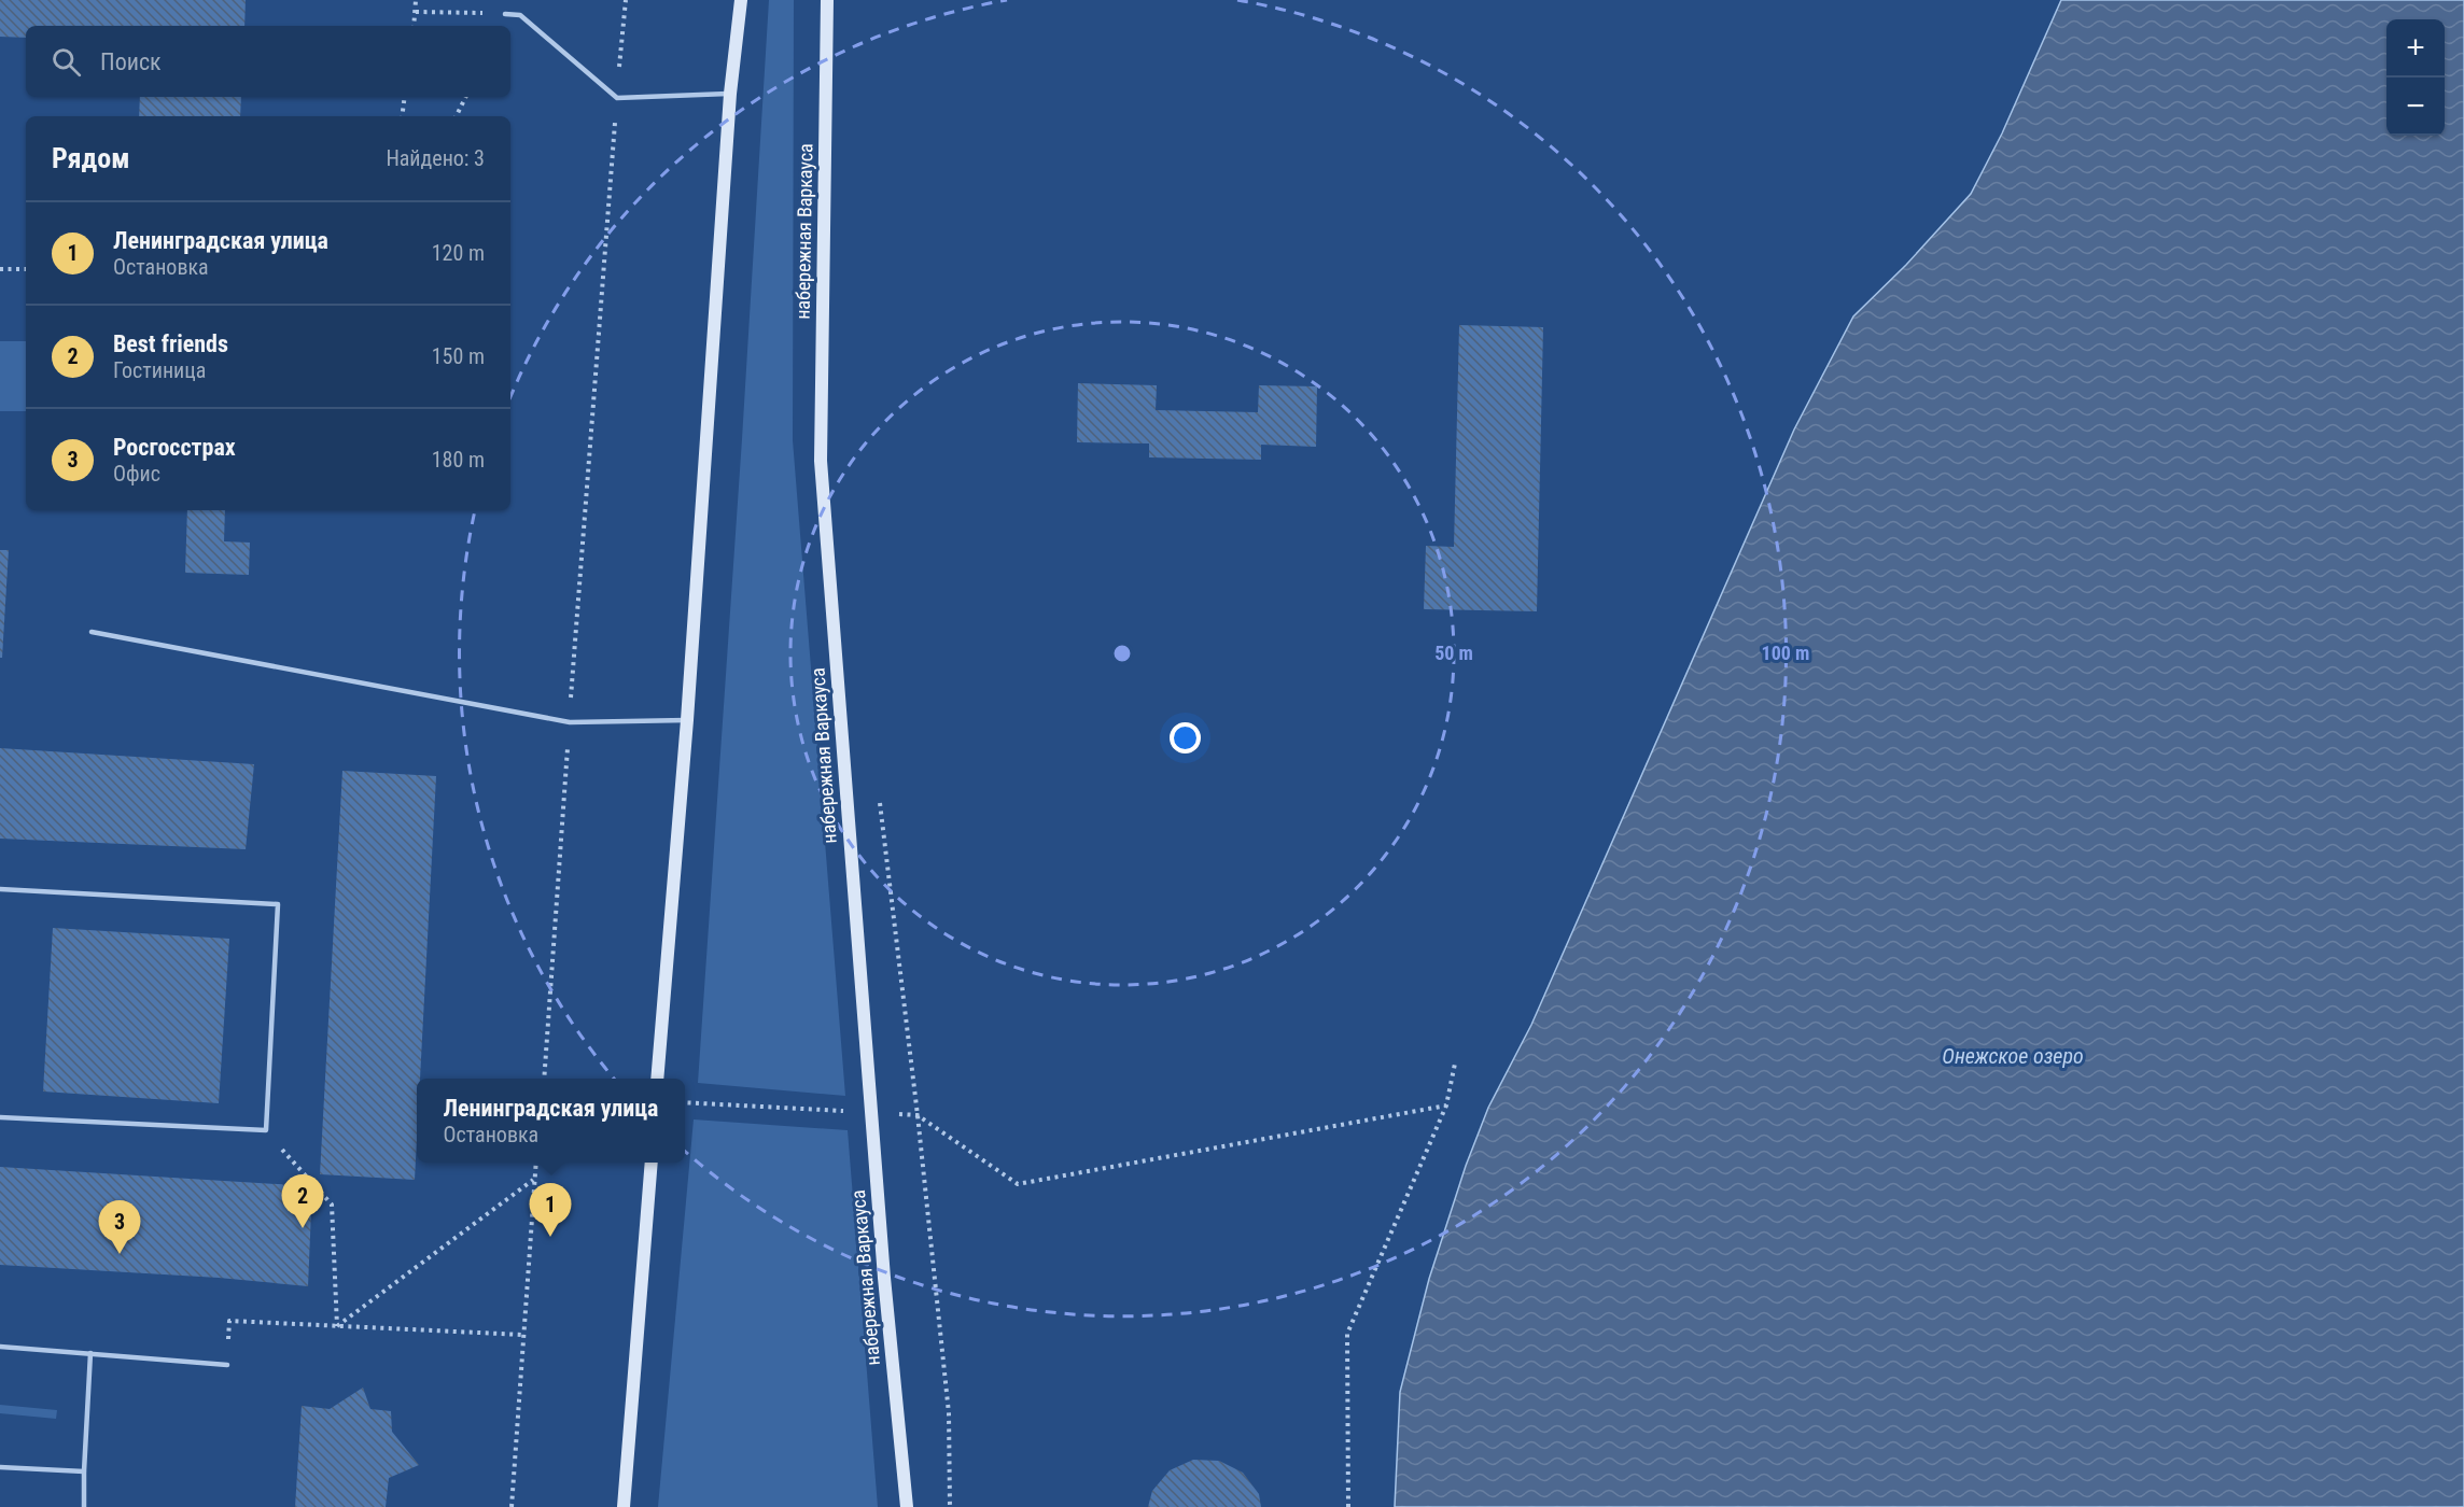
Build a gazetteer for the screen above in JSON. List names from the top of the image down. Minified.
{"streets":{"main road":["набережная Варкауса"]},"water":["Онежское озеро"],"page":{"map_buttons":["+","−"],"search":"Поиск","heading":["Рядом","Найдено: 3"],"list":[{"mark":"1","name":"Ленинградская улица","note":"Остановка","value":"120 m"},{"mark":"2","name":"Best friends","note":"Гостиница","value":"150 m"},{"mark":"3","name":"Росгосстрах","note":"Офис","value":"180 m"}],"popup":["Ленинградская улица","Остановка"],"pins":["2","1","3"]},"rings":["50 m","100 m"]}
